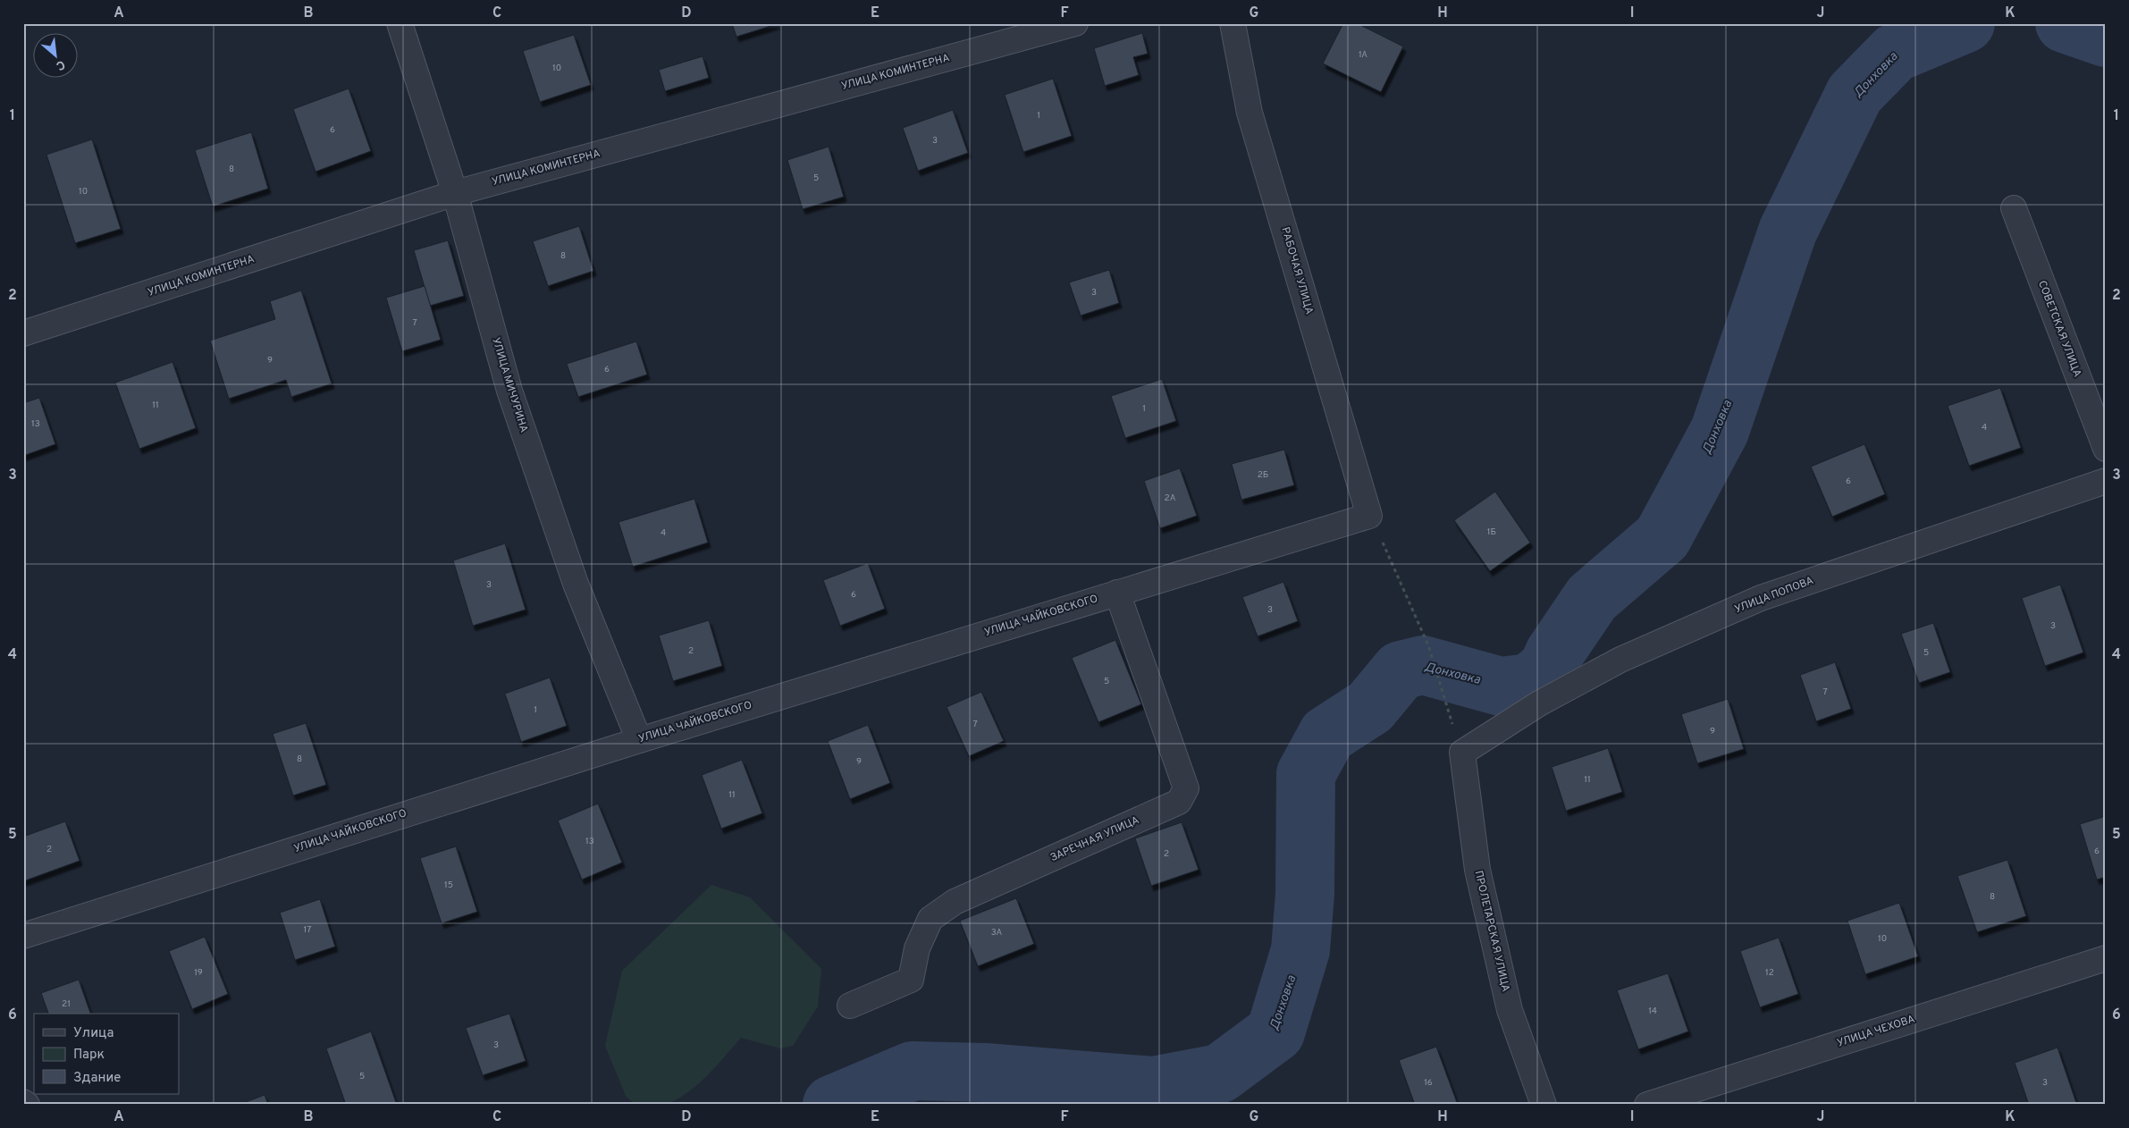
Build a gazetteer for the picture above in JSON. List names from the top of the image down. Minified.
{"streets":{"street":["УЛИЦА КОМИНТЕРНА","РАБОЧАЯ УЛИЦА","СОВЕТСКАЯ УЛИЦА","УЛИЦА МИЧУРИНА","УЛИЦА ПОПОВА","УЛИЦА ЧАЙКОВСКОГО","ЗАРЕЧНАЯ УЛИЦА","ПРОЛЕТАРСКАЯ УЛИЦА","УЛИЦА ЧЕХОВА"]},"crossings":[["УЛИЦА КОМИНТЕРНА","УЛИЦА МИЧУРИНА"],["РАБОЧАЯ УЛИЦА","УЛИЦА ЧАЙКОВСКОГО"],["УЛИЦА МИЧУРИНА","УЛИЦА ЧАЙКОВСКОГО"],["УЛИЦА ПОПОВА","ПРОЛЕТАРСКАЯ УЛИЦА"],["УЛИЦА ЧАЙКОВСКОГО","ЗАРЕЧНАЯ УЛИЦА"]],"water":["Донховка"],"house_numbers":["1А","10","1","6","3","8","5","10","8","3","7","9","6","11","1","13","4","2Б","6","2А","1Б","4","3","6","3","3","2","5","5","7","1","7","9","8","9","11","11","13","2","6","2","15","8","17","3А","10","19","12","21","14","3","5","16","3"],"legend":["Улица","Парк","Здание"],"north":"bottom right","grid":{"columns":["A","B","C","D","E","F","G","H","I","J","K"],"rows":["1","2","3","4","5","6"]}}
